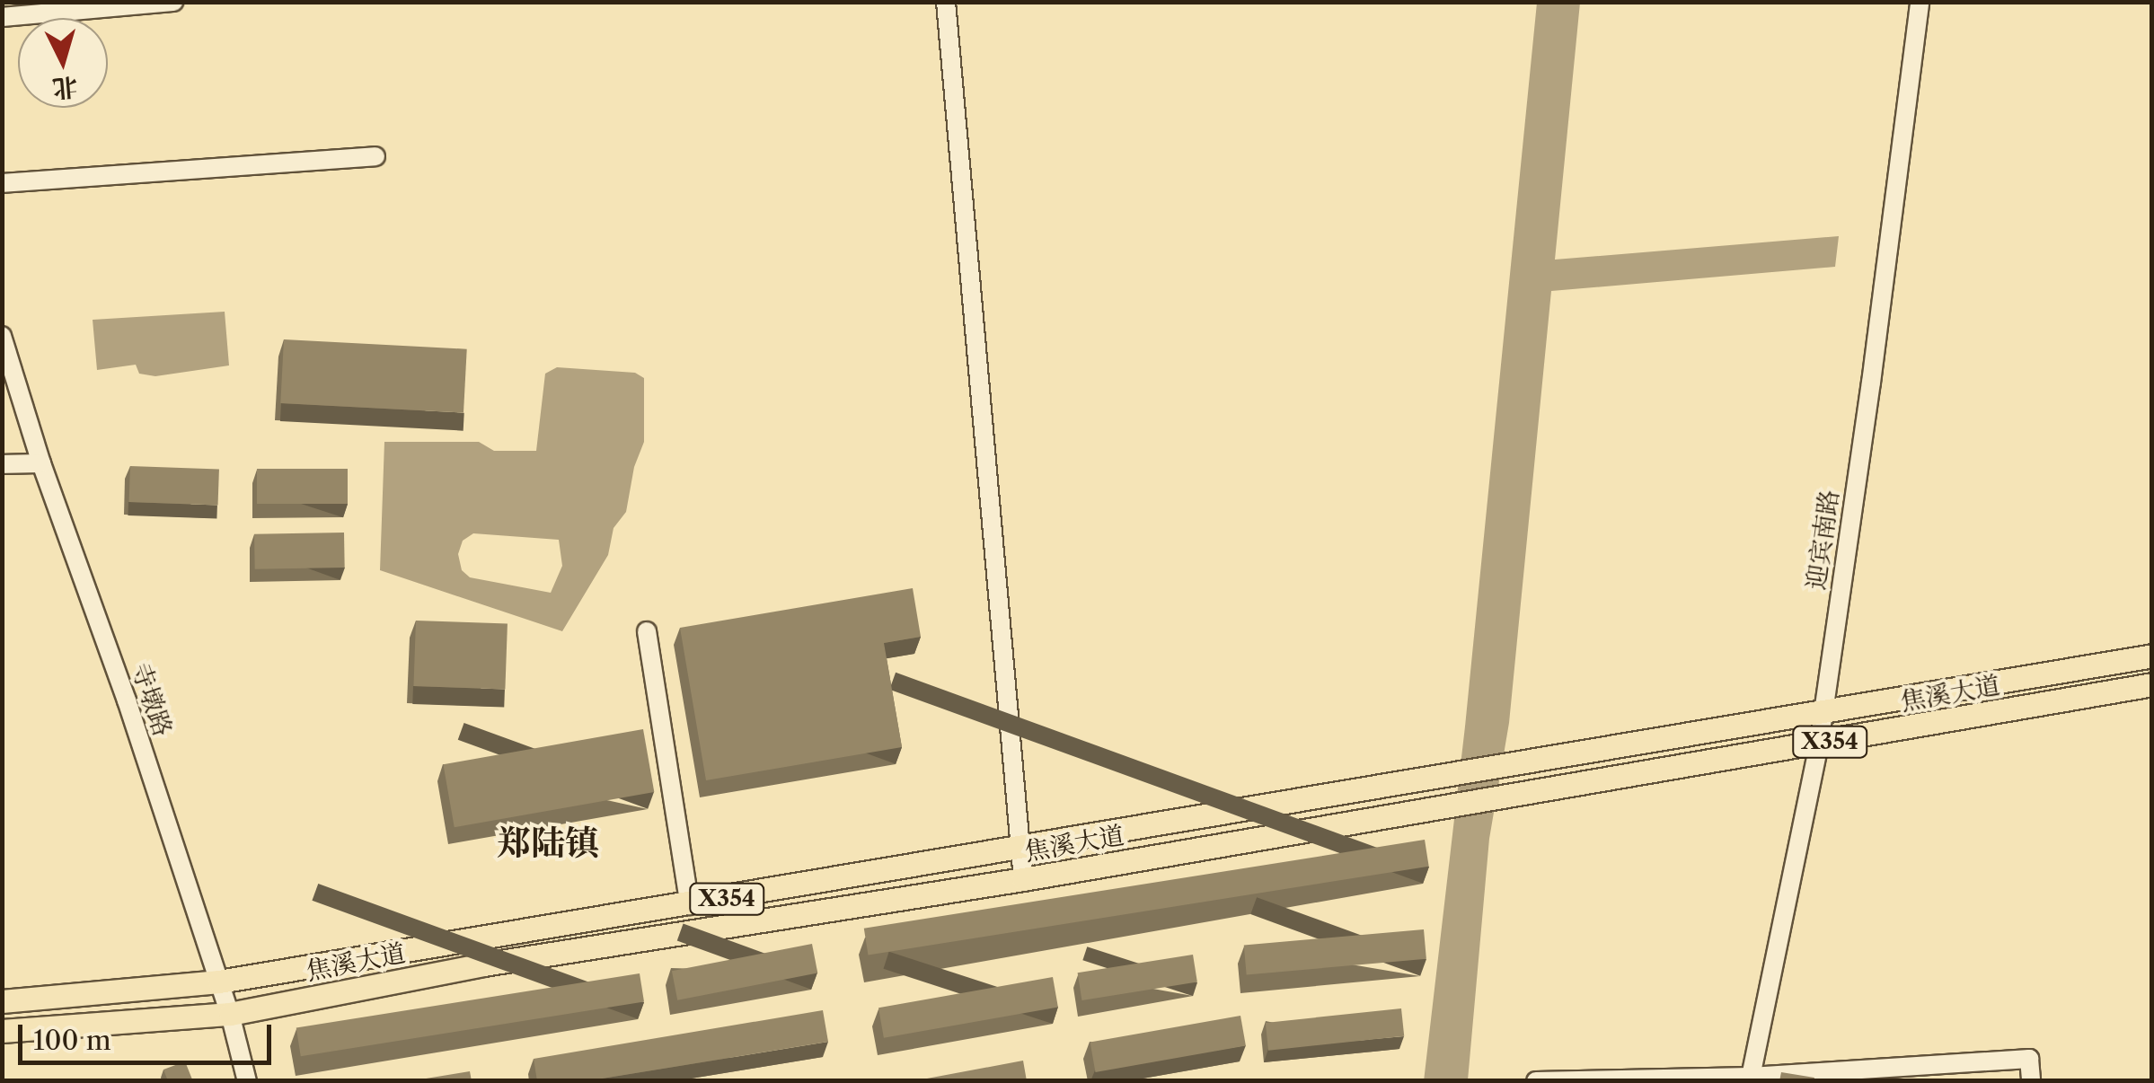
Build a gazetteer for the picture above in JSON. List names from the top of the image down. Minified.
{"streets":{"main road":["焦溪大道","X354"],"street":["迎宾南路","寺墩路"]},"crossings":[["迎宾南路","焦溪大道"],["焦溪大道","寺墩路"]],"districts":["郑陆镇"],"scale_bar":"100 m","north":"bottom"}
